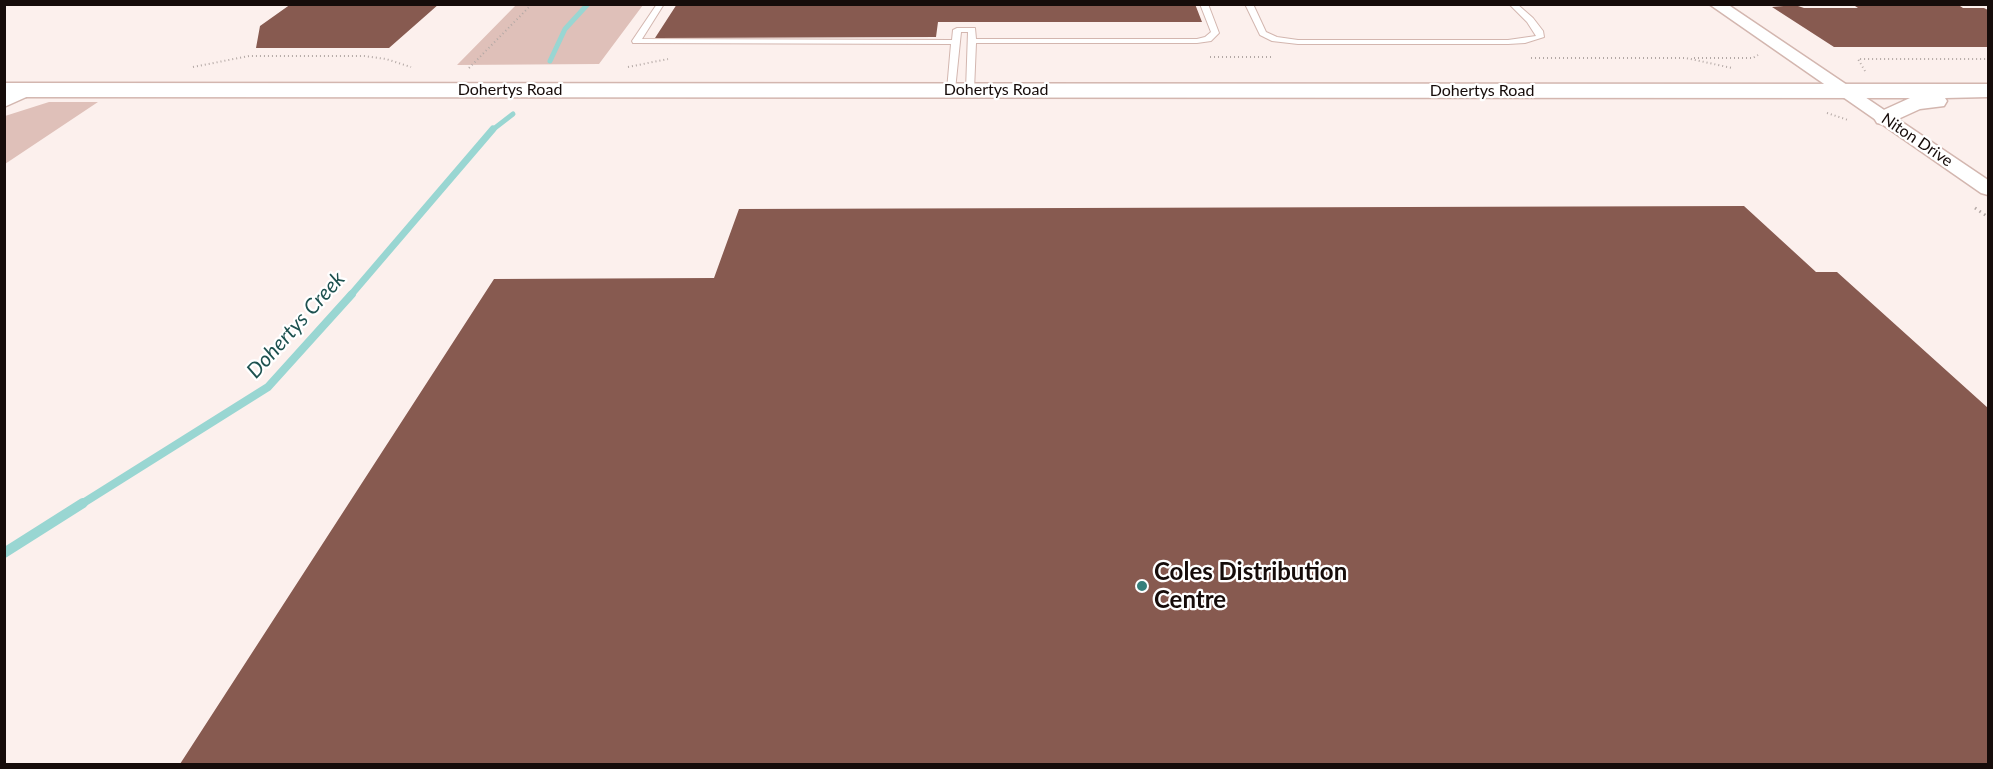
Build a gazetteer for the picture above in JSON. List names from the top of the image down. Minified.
{"streets":{"main road":["Dohertys Road"],"street":["Niton Drive"]},"crossings":[["Dohertys Road","Niton Drive"]],"water":["Dohertys Creek"],"places":["Coles Distribution Centre"]}
